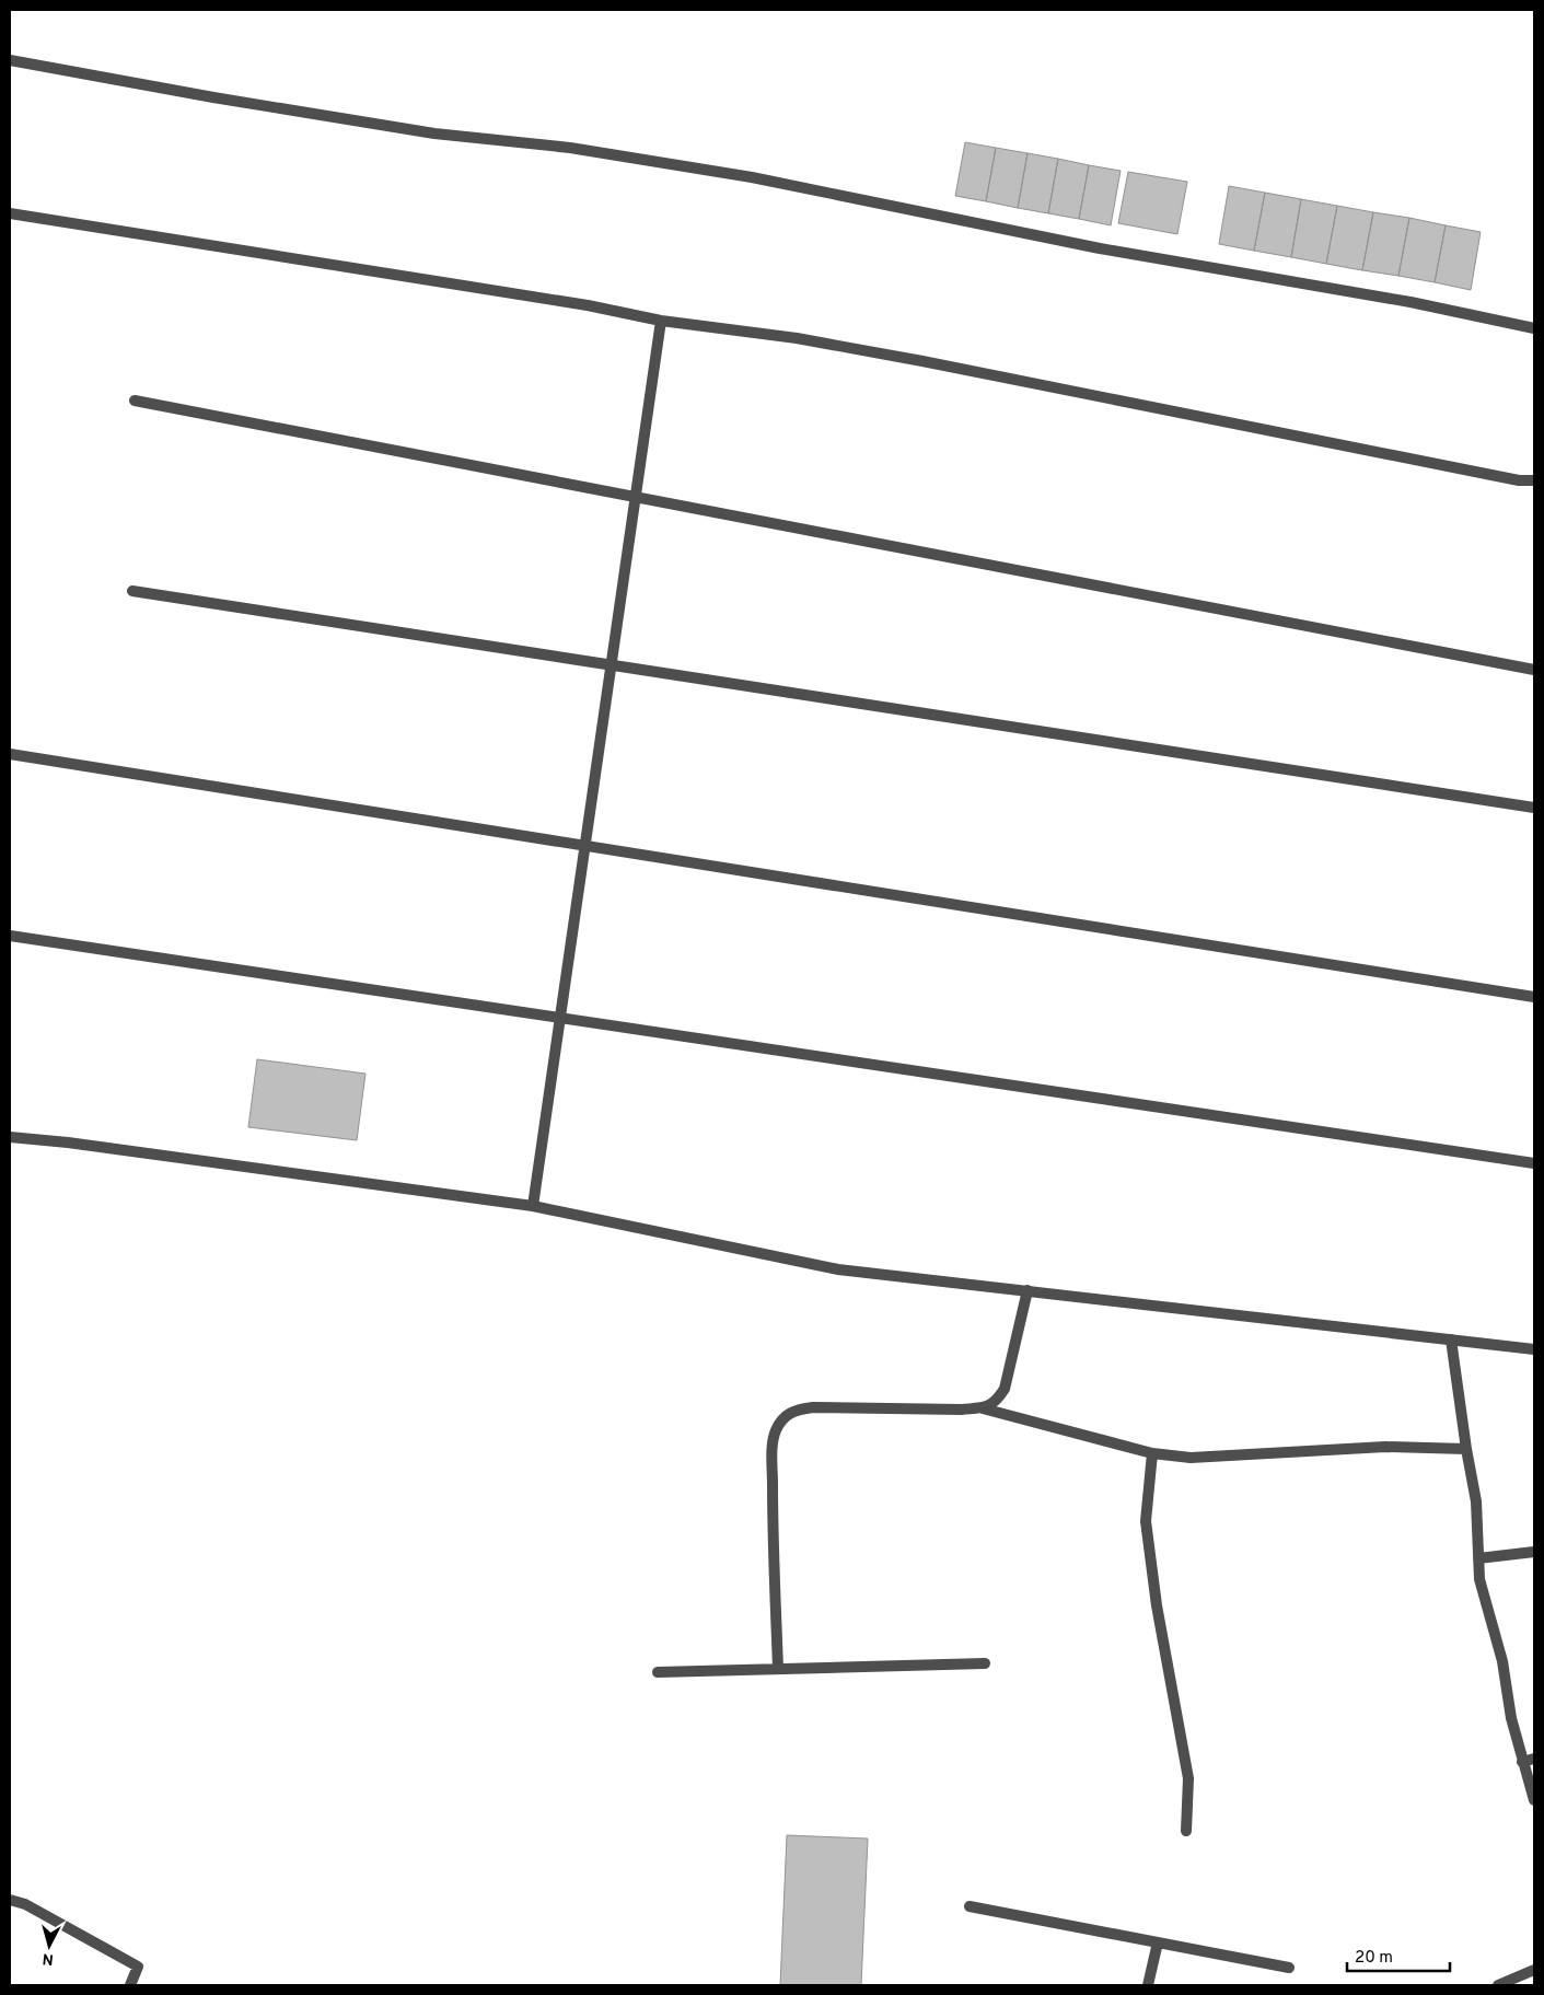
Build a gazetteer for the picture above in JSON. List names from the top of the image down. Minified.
{"scale_bar":"20 m","north":"bottom"}
